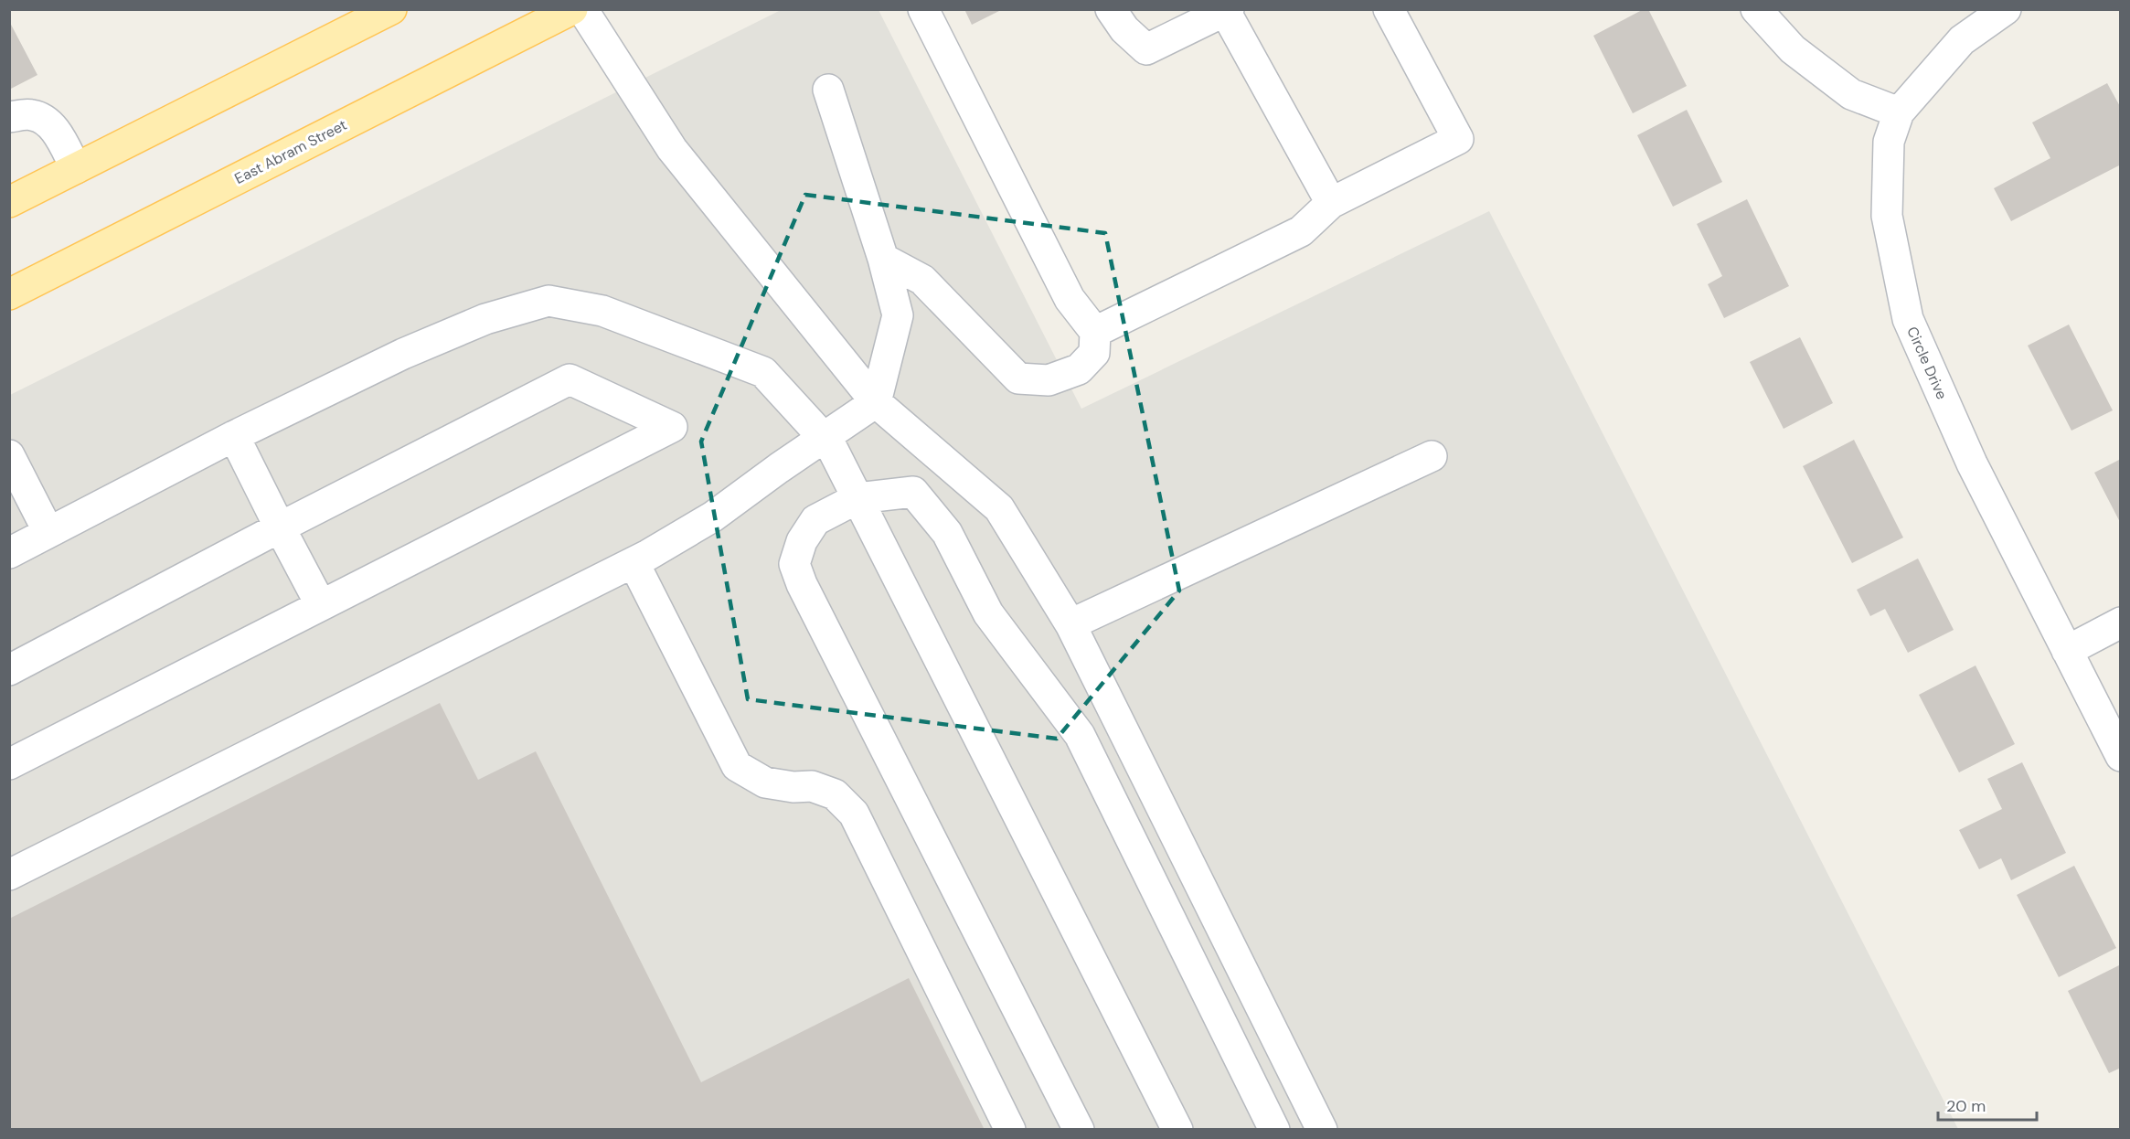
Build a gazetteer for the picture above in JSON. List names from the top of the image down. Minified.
{"streets":{"main road":["East Abram Street"],"street":["Circle Drive"]},"scale_bar":"20 m"}
